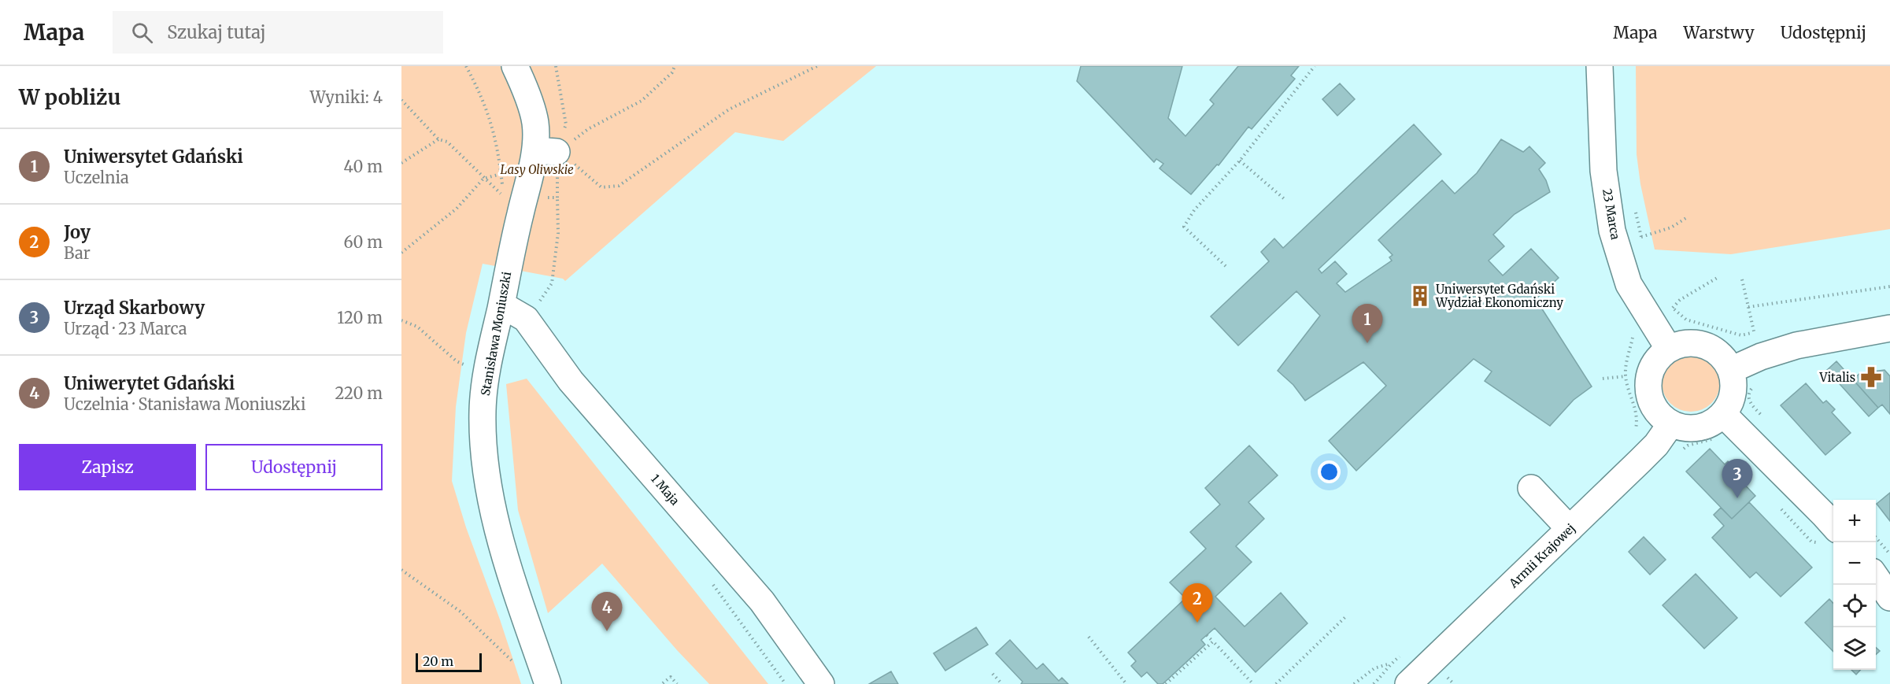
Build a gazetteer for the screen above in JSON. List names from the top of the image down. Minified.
{"streets":{"street":["23 Marca","Stanisława Moniuszki","1 Maja","Armii Krajowej"]},"crossings":[["23 Marca","Armii Krajowej"],["Stanisława Moniuszki","1 Maja"]],"parks":["Lasy Oliwskie"],"places":{"building":["Uniwersytet Gdański Wydział Ekonomiczny"],"pharmacy":["Vitalis"]},"scale_bar":"20 m","page":{"header":"Mapa","search":"Szukaj tutaj","nav":["Mapa","Warstwy","Udostępnij"],"heading":["W pobliżu","Wyniki: 4"],"list":[{"mark":"1","name":"Uniwersytet Gdański","note":"Uczelnia","value":"40 m"},{"mark":"2","name":"Joy","note":"Bar","value":"60 m"},{"mark":"3","name":"Urząd Skarbowy","note":"Urząd · 23 Marca","value":"120 m"},{"mark":"4","name":"Uniwerytet Gdański","note":"Uczelnia · Stanisława Moniuszki","value":"220 m"}],"pins":["1","3","2","4"],"buttons":["Zapisz","Udostępnij"],"map_buttons":["+","−"],"scale":"20 m"}}
